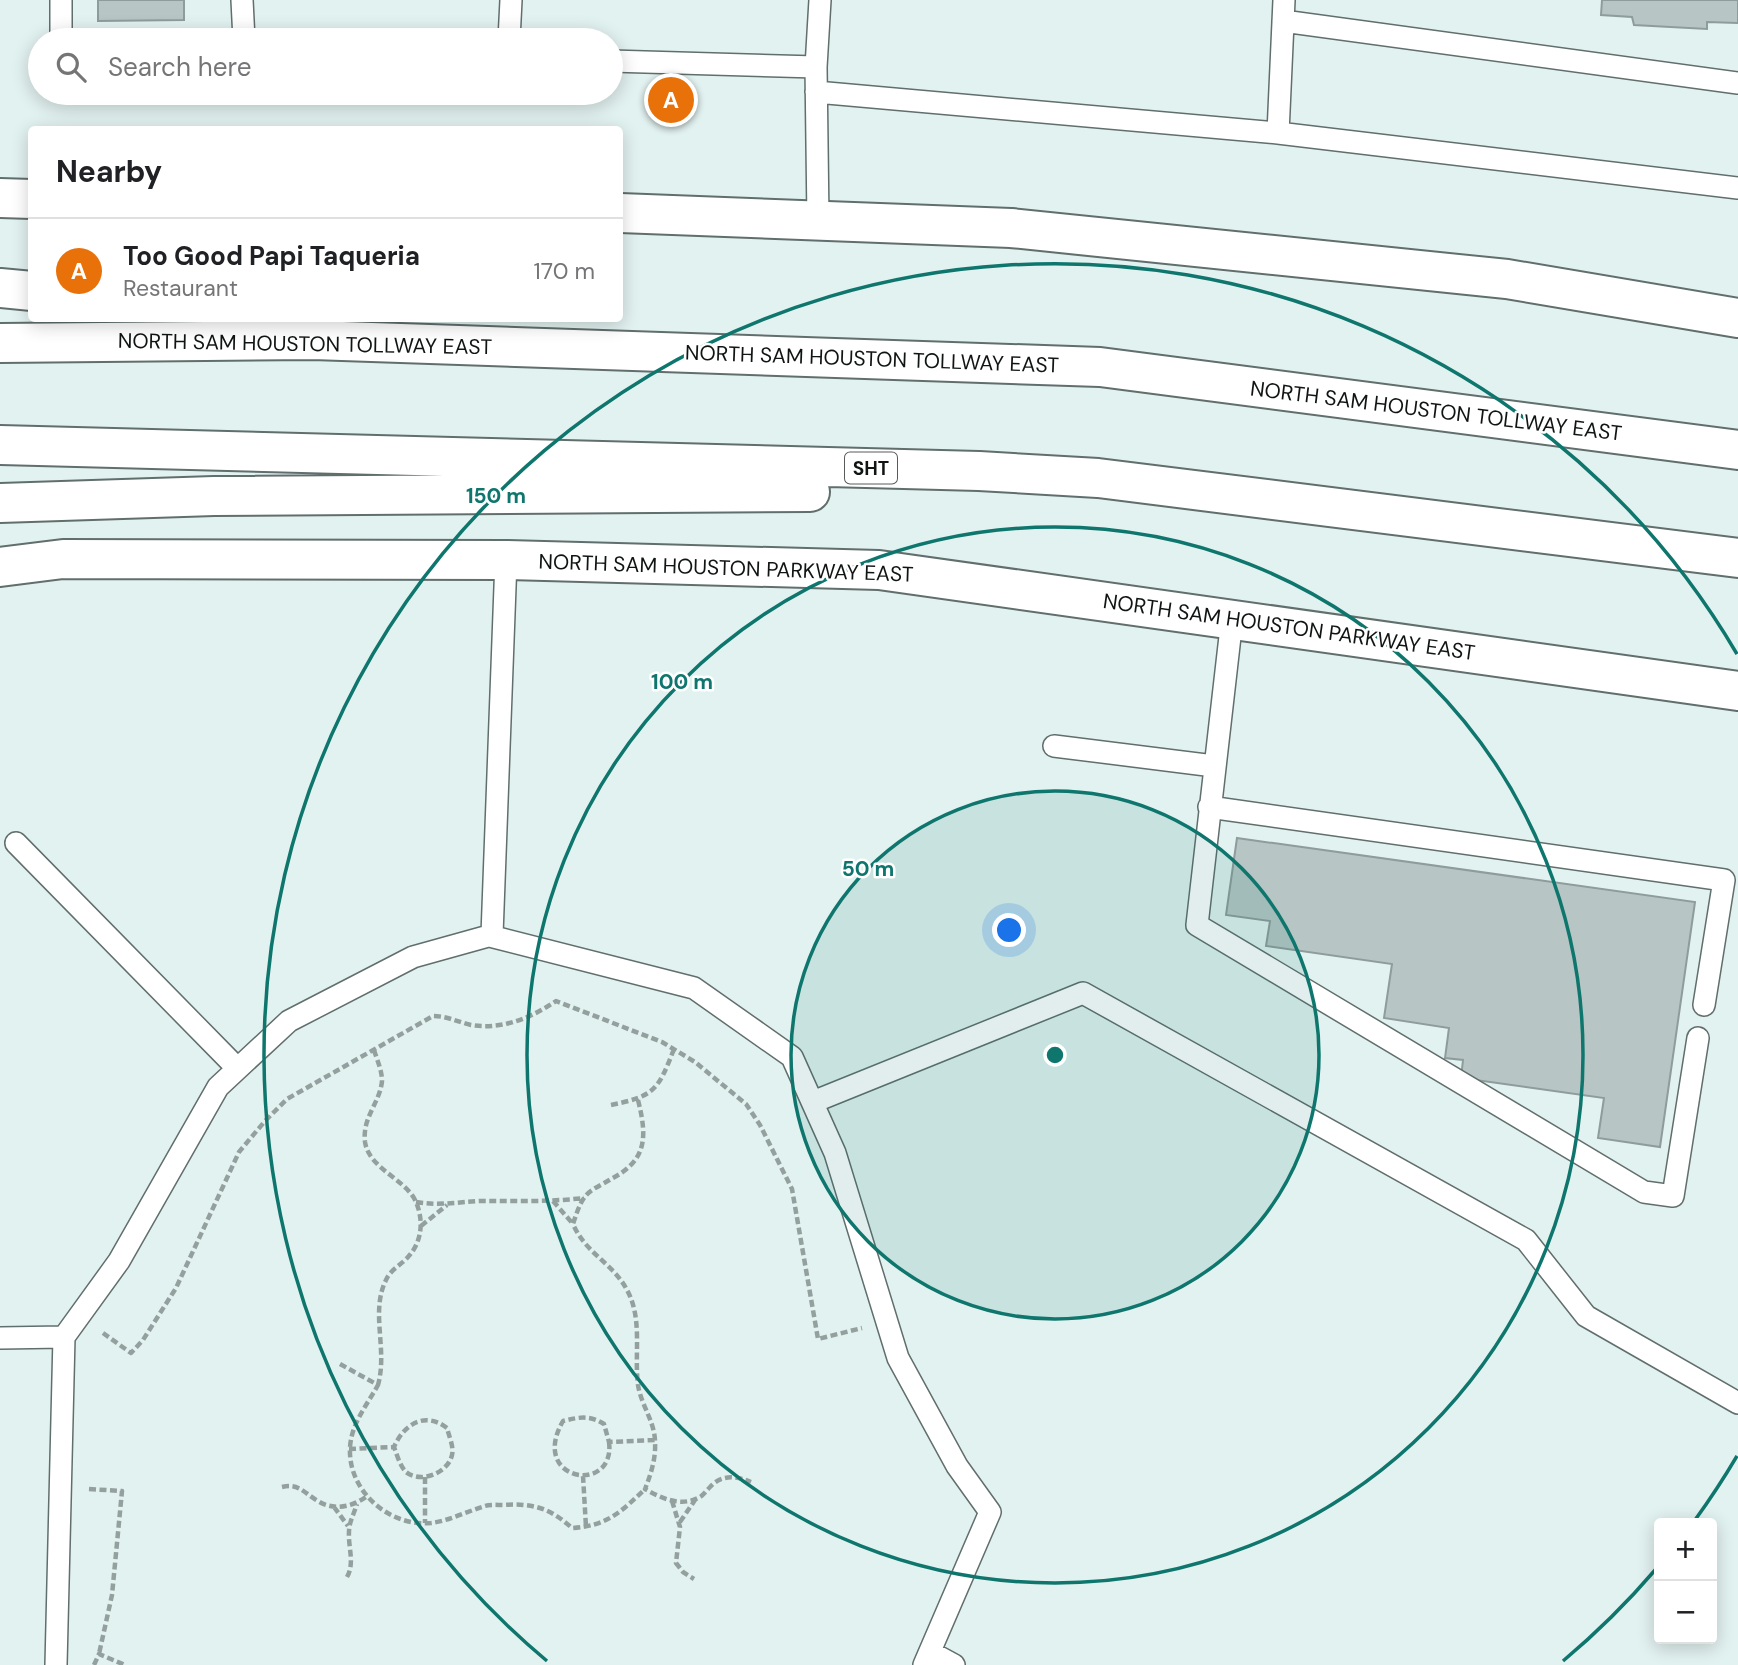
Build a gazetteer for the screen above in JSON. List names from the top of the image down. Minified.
{"streets":{"main road":["NORTH SAM HOUSTON TOLLWAY EAST","SHT","NORTH SAM HOUSTON PARKWAY EAST"]},"page":{"search":"Search here","pins":"A","heading":"Nearby","list":[{"mark":"A","name":"Too Good Papi Taqueria","note":"Restaurant","value":"170 m"}],"map_buttons":["+","−"]},"rings":["150 m","100 m","50 m"]}
